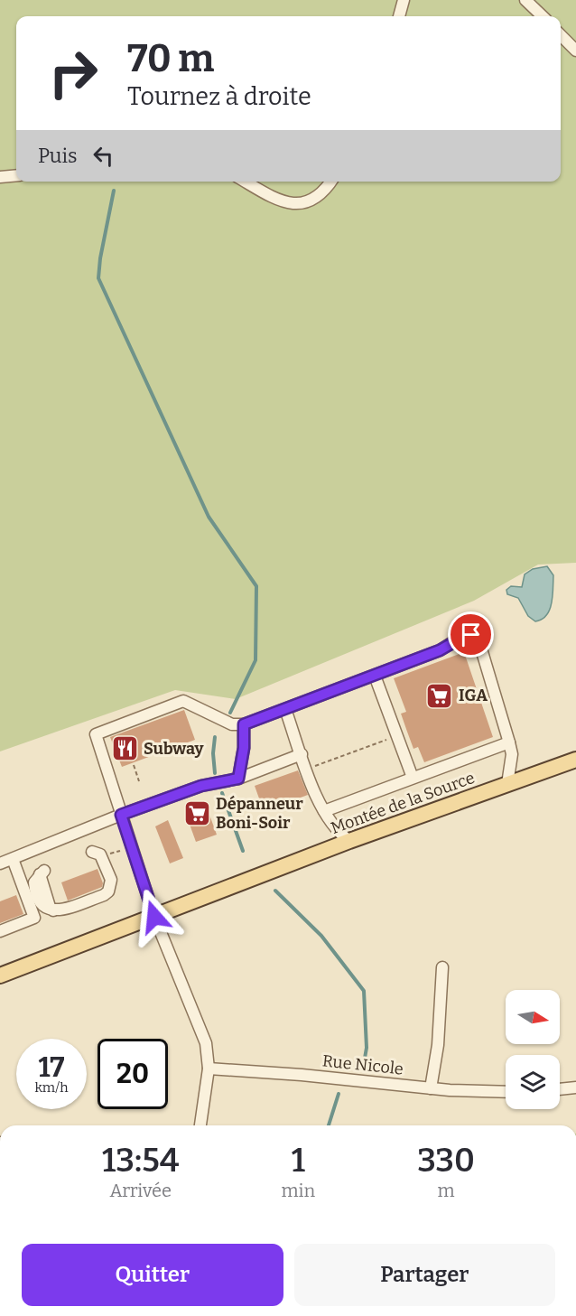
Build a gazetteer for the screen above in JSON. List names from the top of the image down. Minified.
{"streets":{"main road":["Montée de la Source"],"street":["Rue Nicole"]},"places":{"supermarket":["IGA","Dépanneur Boni-Soir"],"restaurant":["Subway"]},"north":"right","page":{"turn":["70 m","Tournez à droite"],"then":"Puis","speed":"17 km/h","limit":"20","eta":["13:54","Arrivée","1","min","330","m"],"buttons":["Quitter","Partager"]}}
